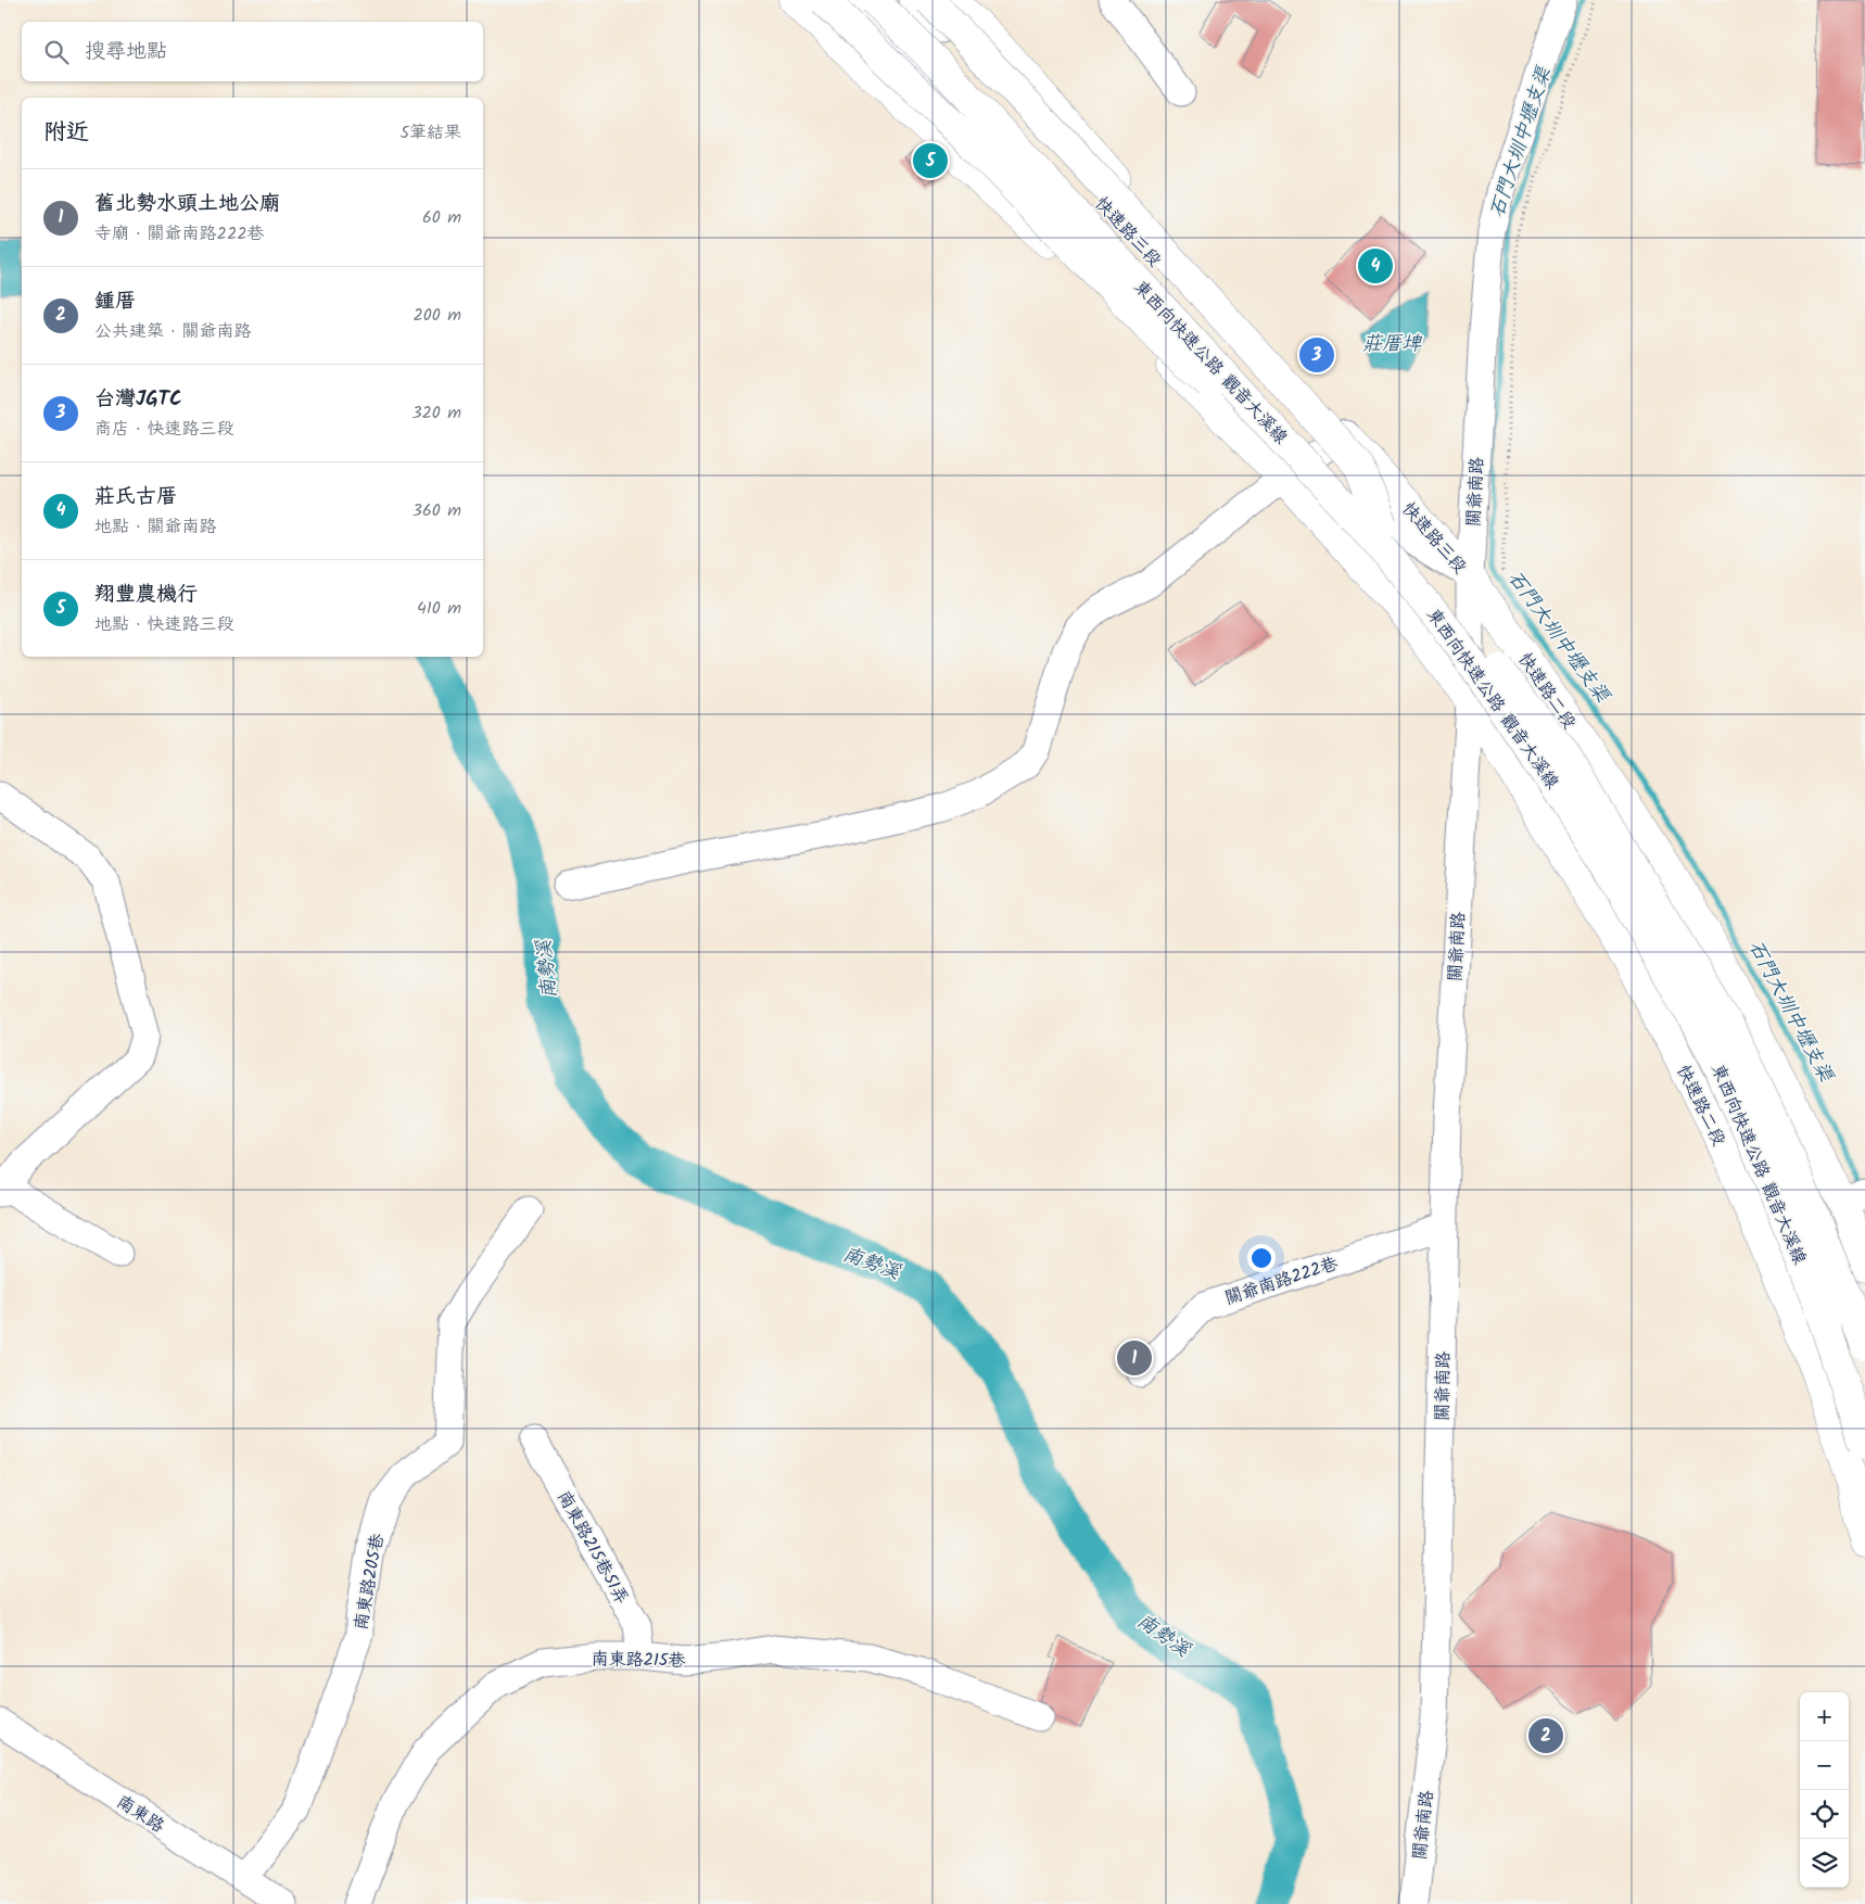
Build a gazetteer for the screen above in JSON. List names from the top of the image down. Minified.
{"streets":{"main road":["快速路三段","東西向快速公路 觀音大溪線","快速路二段"],"street":["關爺南路","關爺南路222巷","南東路215巷51弄","南東路205巷","南東路215巷","南東路"]},"crossings":[["快速路三段","東西向快速公路 觀音大溪線"],["快速路三段","關爺南路"],["快速路三段","快速路二段"],["關爺南路","快速路二段"],["關爺南路","關爺南路222巷"],["南東路215巷51弄","南東路215巷"],["南東路205巷","南東路"]],"water":["石門大圳中壢支渠","莊厝埤","南勢溪"],"page":{"search":"搜尋地點","heading":["附近","5筆結果"],"pins":["5","4","3","1","2"],"list":[{"mark":"1","name":"舊北勢水頭土地公廟","note":"寺廟 · 關爺南路222巷","value":"60 m"},{"mark":"2","name":"鍾厝","note":"公共建築 · 關爺南路","value":"200 m"},{"mark":"3","name":"台灣JGTC","note":"商店 · 快速路三段","value":"320 m"},{"mark":"4","name":"莊氏古厝","note":"地點 · 關爺南路","value":"360 m"},{"mark":"5","name":"翔豐農機行","note":"地點 · 快速路三段","value":"410 m"}],"map_buttons":["+","−"]}}
